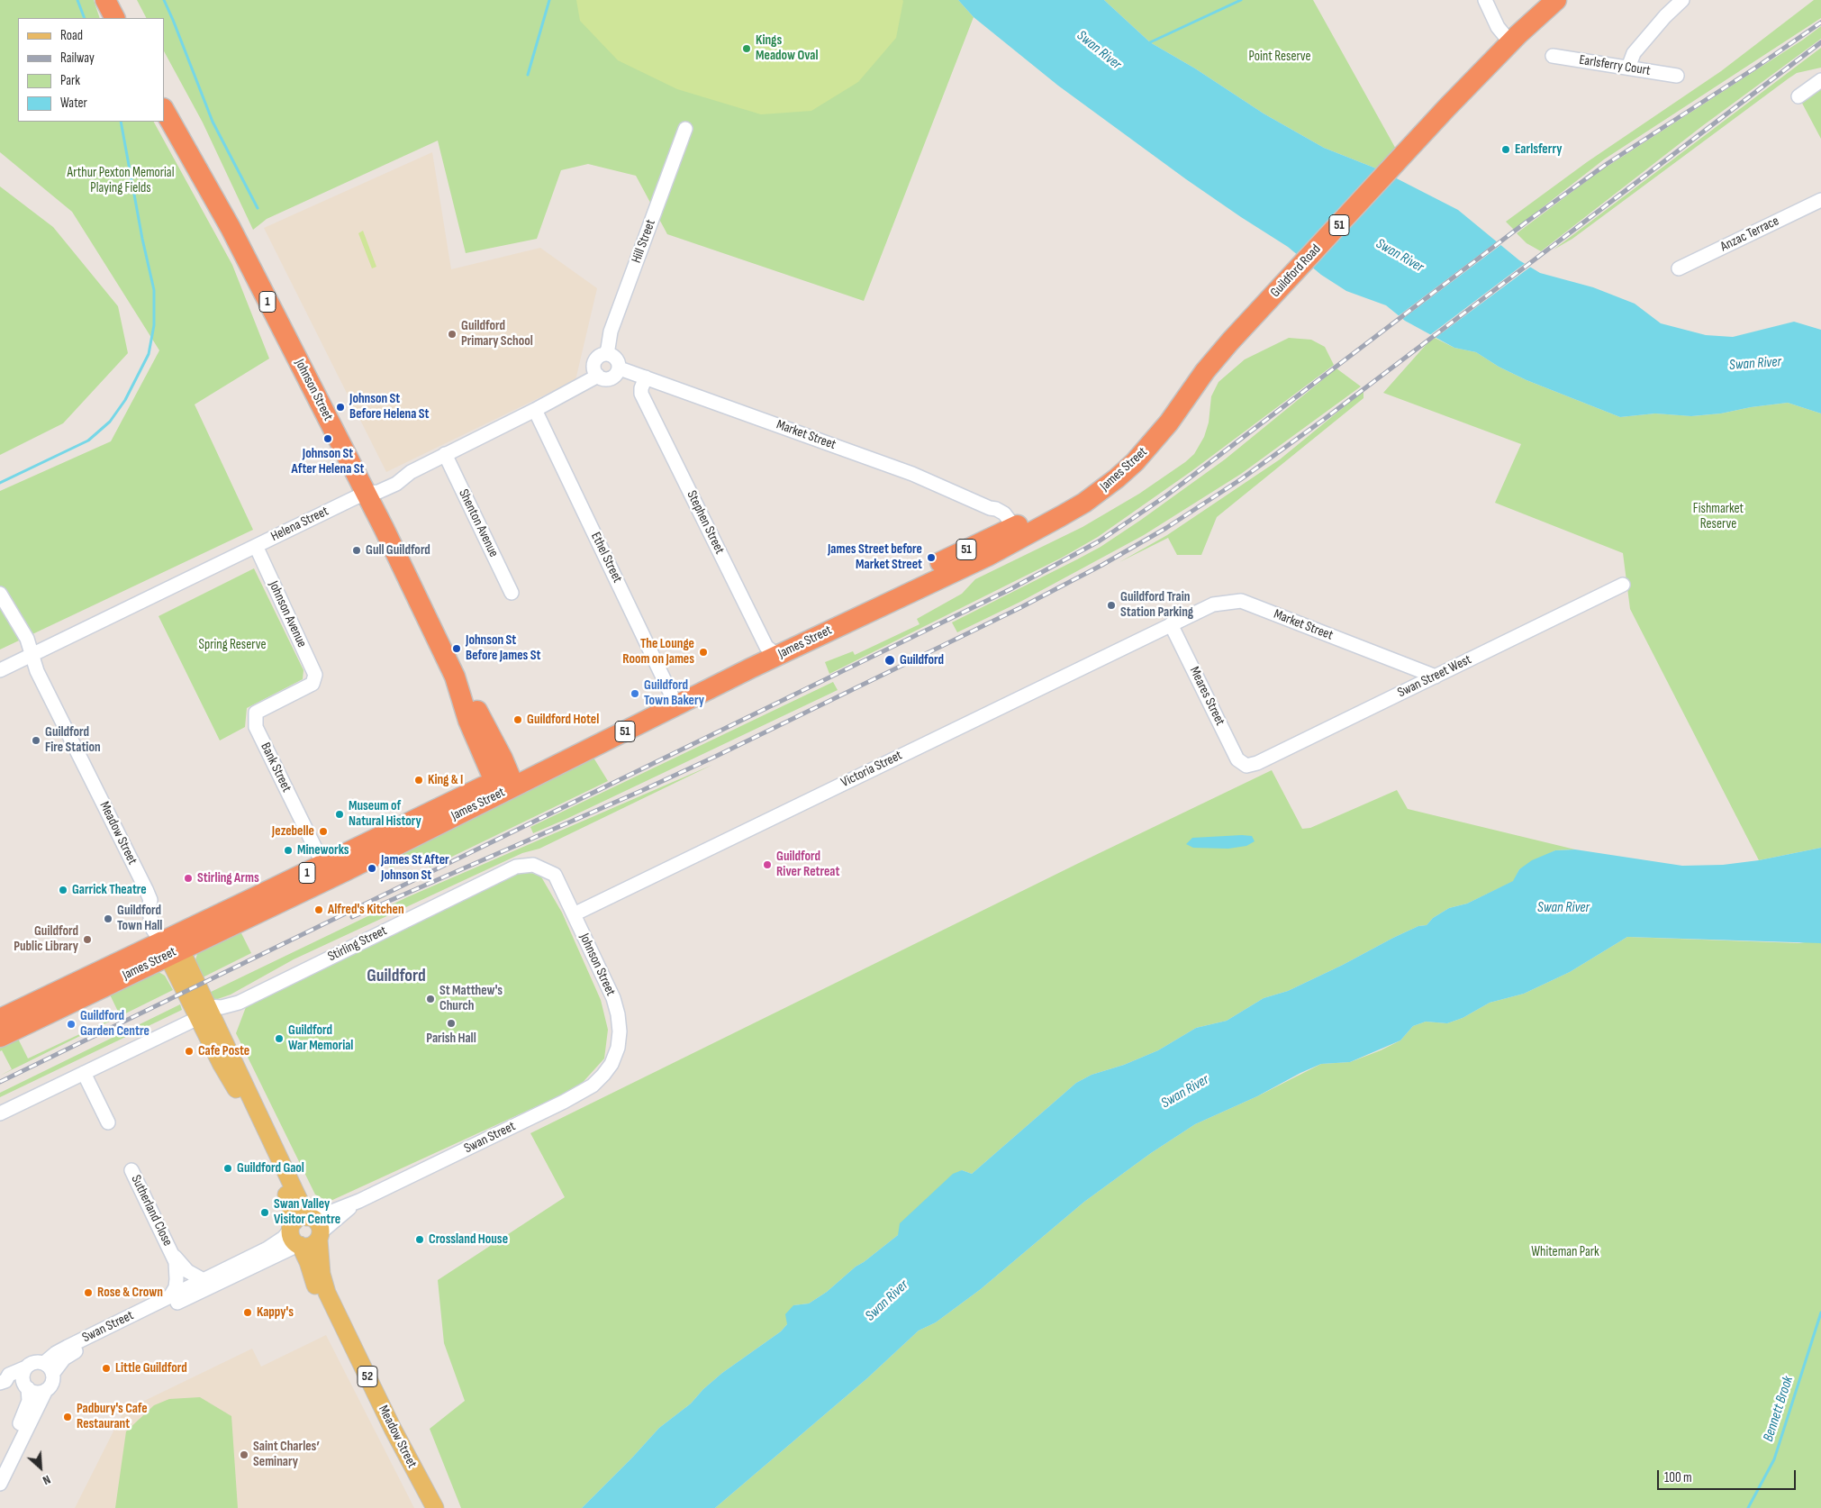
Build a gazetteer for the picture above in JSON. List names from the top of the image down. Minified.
{"streets":{"highway":["51","Guildford Road","1","Johnson Street","James Street"],"main road":["Meadow Street","52"],"street":["Earlsferry Court","Anzac Terrace","Hill Street","Market Street","Stephen Street","Shenton Avenue","Helena Street","Ethel Street","Johnson Avenue","Swan Street West","Meares Street","Bank Street","Victoria Street","Stirling Street","Swan Street","Sutherland Close"]},"crossings":[["Hill Street","Market Street"],["Hill Street","Helena Street"],["Guildford Road","James Street"],["Johnson Street","James Street"],["Johnson Street","Helena Street"],["Johnson Street","Victoria Street"],["Johnson Street","Stirling Street"],["Johnson Street","Swan Street"],["Market Street","James Street"],["Market Street","Stephen Street"],["Market Street","Helena Street"],["Market Street","Swan Street West"],["Market Street","Meares Street"],["Market Street","Victoria Street"],["James Street","Stephen Street"],["James Street","Ethel Street"],["James Street","Bank Street"],["James Street","Meadow Street"],["Shenton Avenue","Helena Street"],["Helena Street","Ethel Street"],["Helena Street","Johnson Avenue"],["Helena Street","Meadow Street"],["Johnson Avenue","Bank Street"],["Swan Street West","Meares Street"],["Meares Street","Victoria Street"],["Meadow Street","Stirling Street"],["Meadow Street","Swan Street"],["Swan Street","Sutherland Close"]],"districts":["Guildford"],"water":["Swan River","Bennett Brook"],"parks":["Point Reserve","Arthur Pexton Memorial Playing Fields","Fishmarket Reserve","Spring Reserve","Whiteman Park"],"places":["Kings Meadow Oval","Earlsferry","Guildford Primary School","Johnson St Before Helena St","Johnson St After Helena St","Gull Guildford","James Street before Market Street","Guildford Train Station Parking","Johnson St Before James St","The Lounge Room on James","Guildford","Guildford Town Bakery","Guildford Hotel","Guildford Fire Station","King & I","Museum of Natural History","Jezebelle","Mineworks","Guildford River Retreat","James St After Johnson St","Stirling Arms","Garrick Theatre","Alfred's Kitchen","Guildford Town Hall","Guildford Public Library","St Matthew's Church","Parish Hall","Guildford Garden Centre","Guildford War Memorial","Cafe Poste","Guildford Gaol","Swan Valley Visitor Centre","Crossland House","Rose & Crown","Kappy's","Little Guildford","Padbury's Cafe Restaurant","Saint Charles’ Seminary"],"legend":["Road","Railway","Park","Water"],"scale_bar":"100 m","north":"bottom right"}
